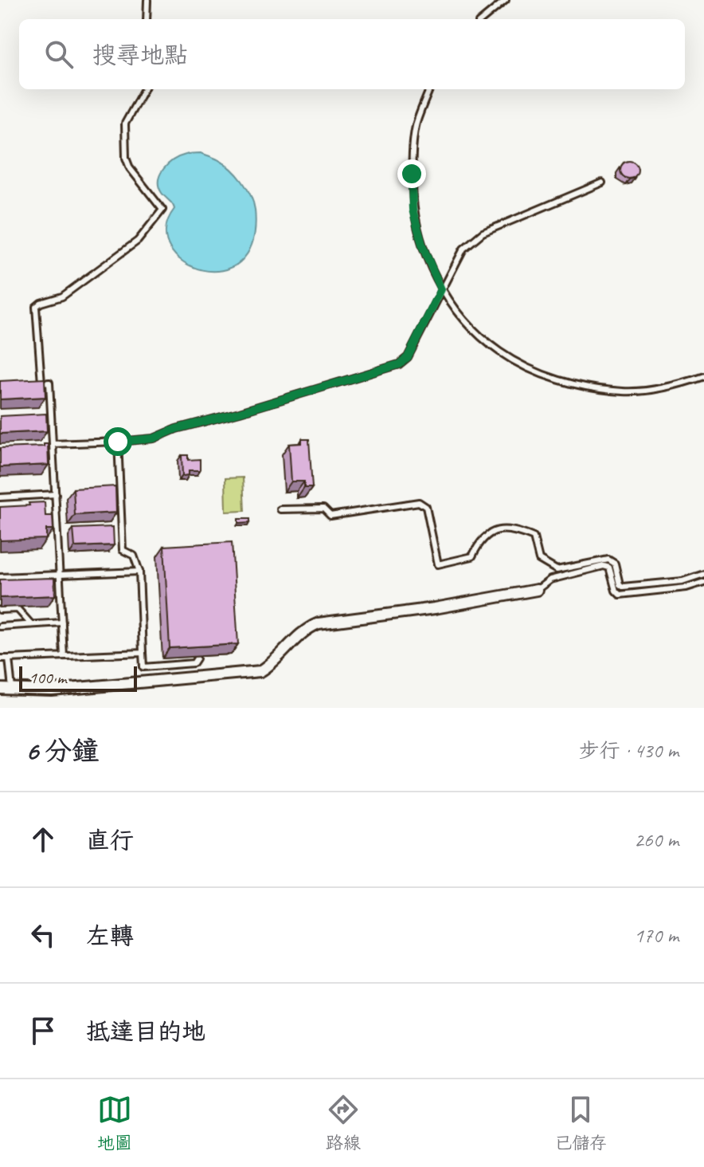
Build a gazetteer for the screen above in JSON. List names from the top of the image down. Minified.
{"scale_bar":"100 m","page":{"search":"搜尋地點","scale":"100 m","heading":["6 分鐘","步行 · 430 m"],"list":[["直行","260 m"],["左轉","170 m"],"抵達目的地"],"nav":["地圖","路線","已儲存"]}}
